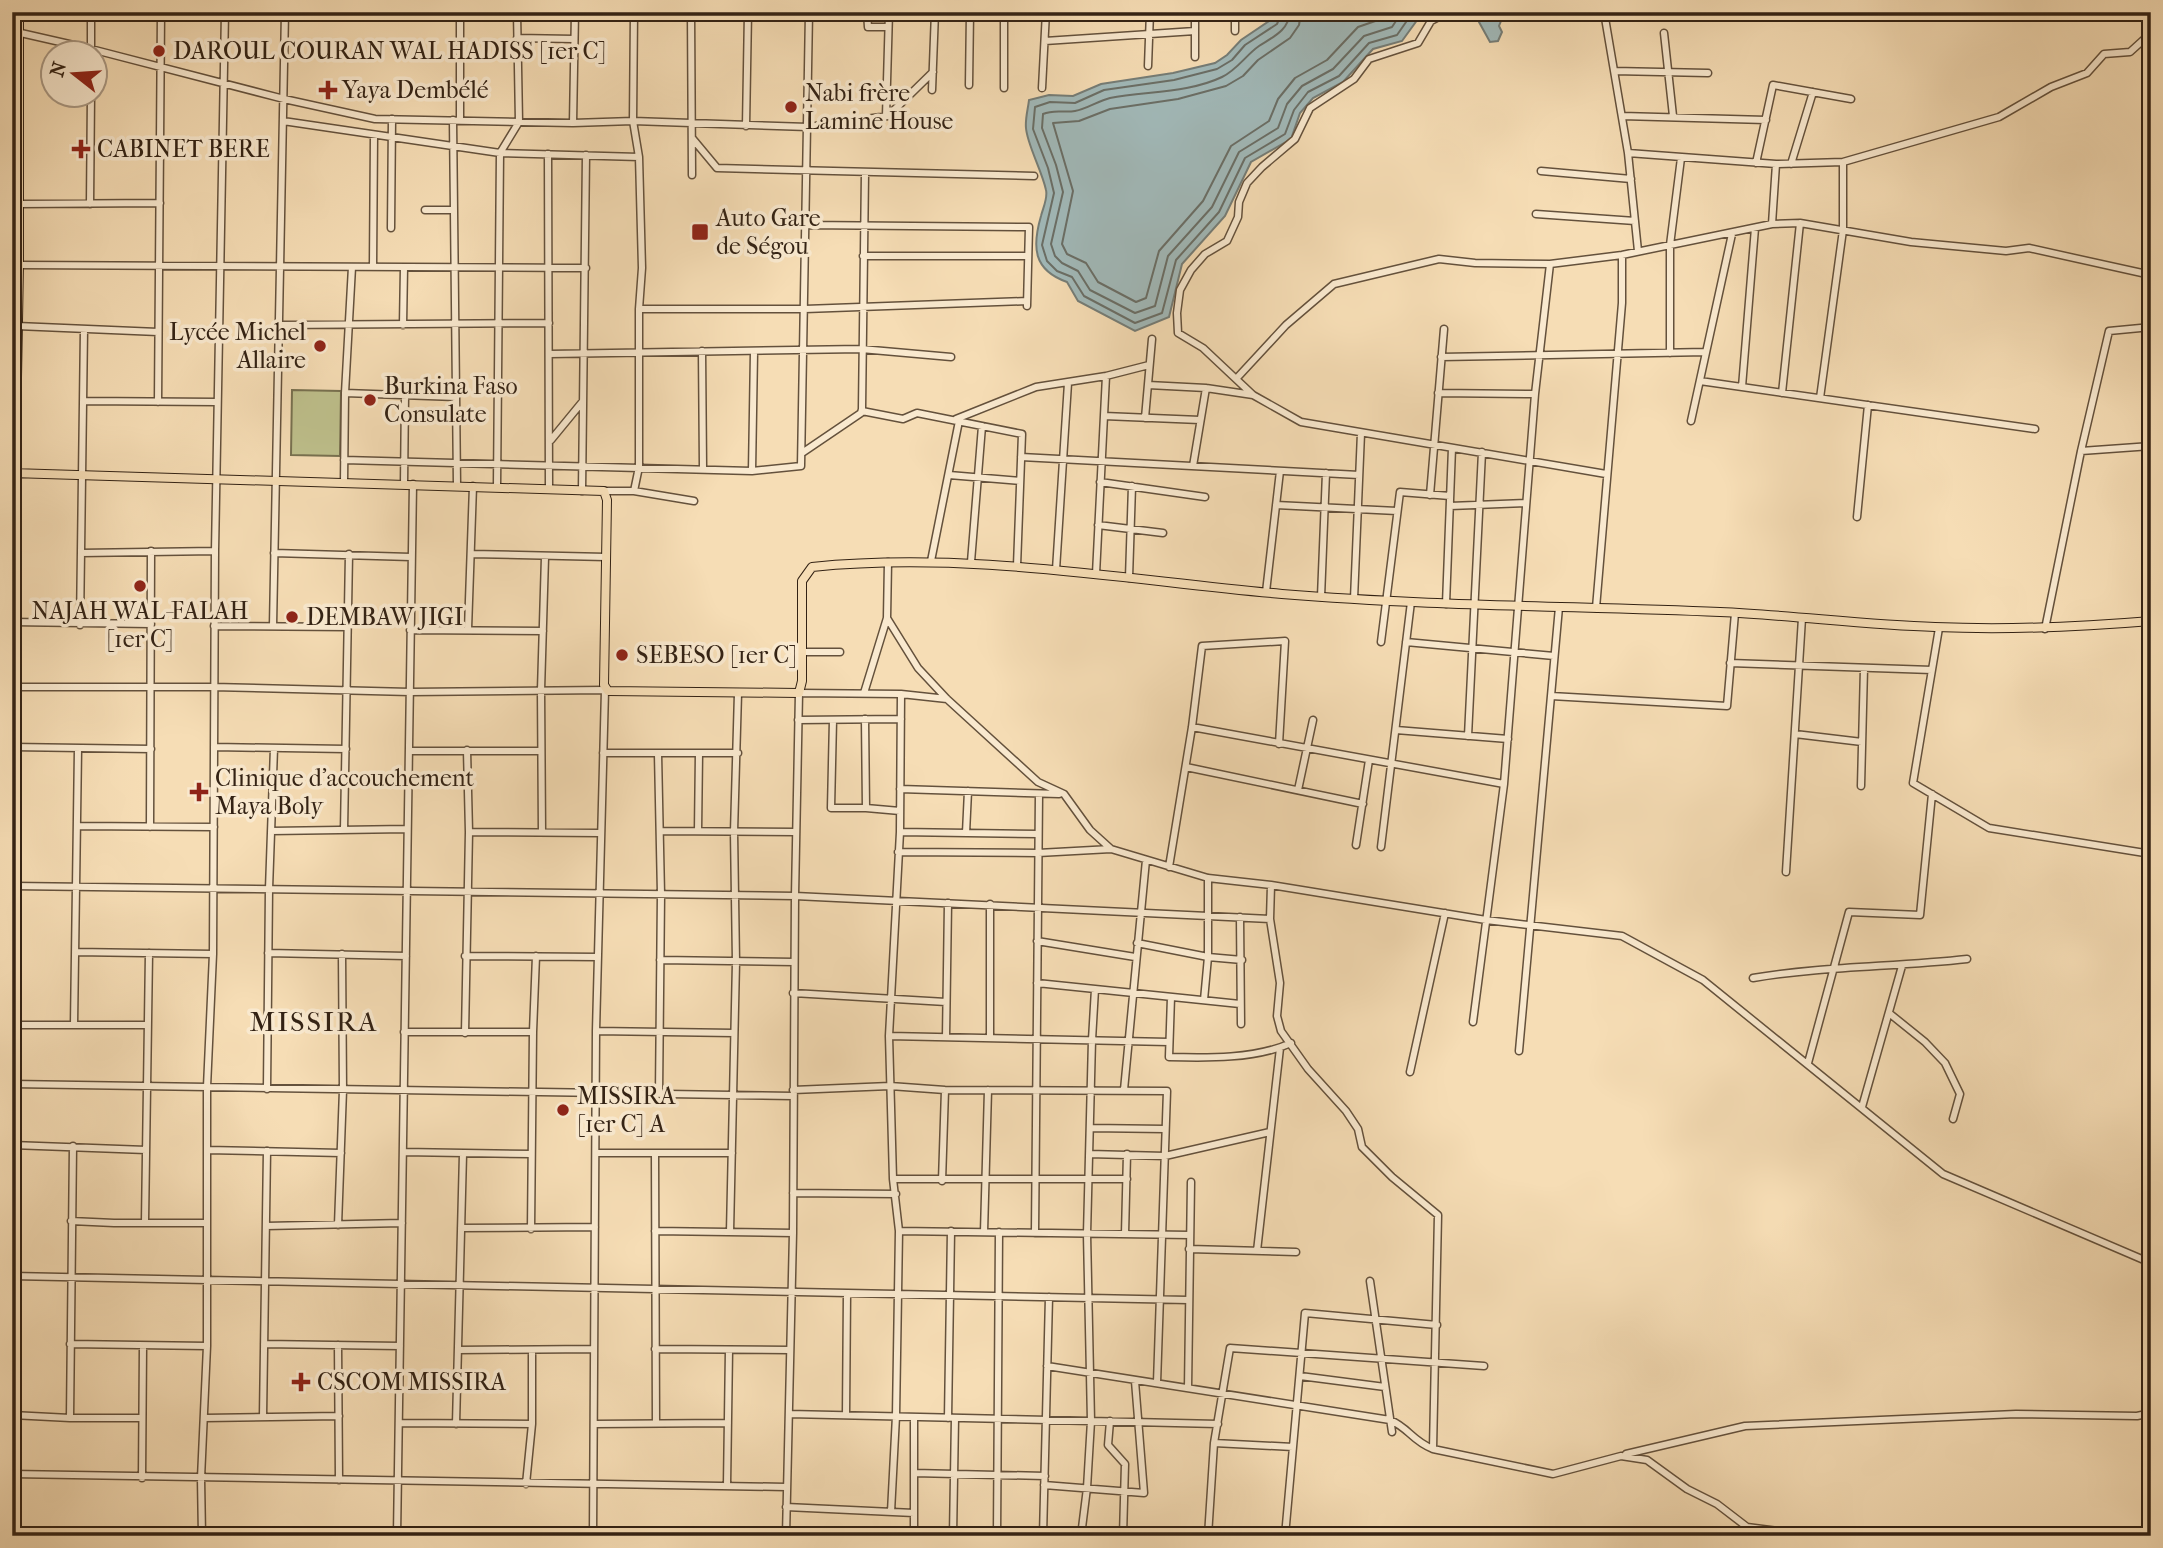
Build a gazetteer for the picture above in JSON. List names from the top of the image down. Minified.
{"districts":["MISSIRA"],"places":{"other":["DAROUL COURAN WAL HADISS [1er C]","Nabi frère Lamine House","Lycée Michel Allaire","Burkina Faso Consulate","NAJAH WAL-FALAH [1er C]","DEMBAW JIGI","SEBESO [1er C]","MISSIRA [1er C] A"],"health":["Yaya Dembélé","CABINET BERE","Clinique d'accouchement Maya Boly","CSCOM MISSIRA"],"transit":["Auto Gare de Ségou"]},"north":"left"}
